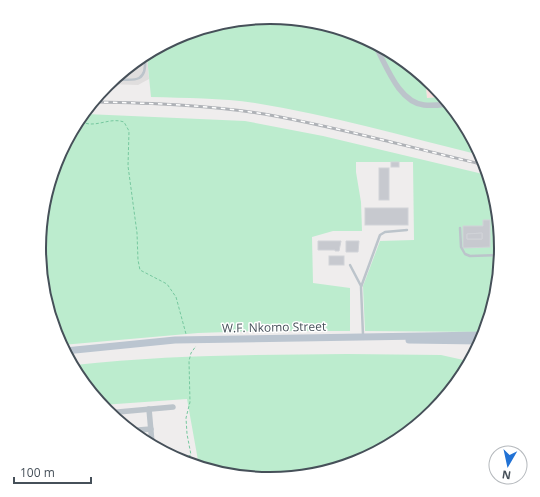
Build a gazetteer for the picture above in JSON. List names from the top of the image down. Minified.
{"streets":{"main road":["W.F. Nkomo Street"]},"scale_bar":"100 m","north":"bottom"}
